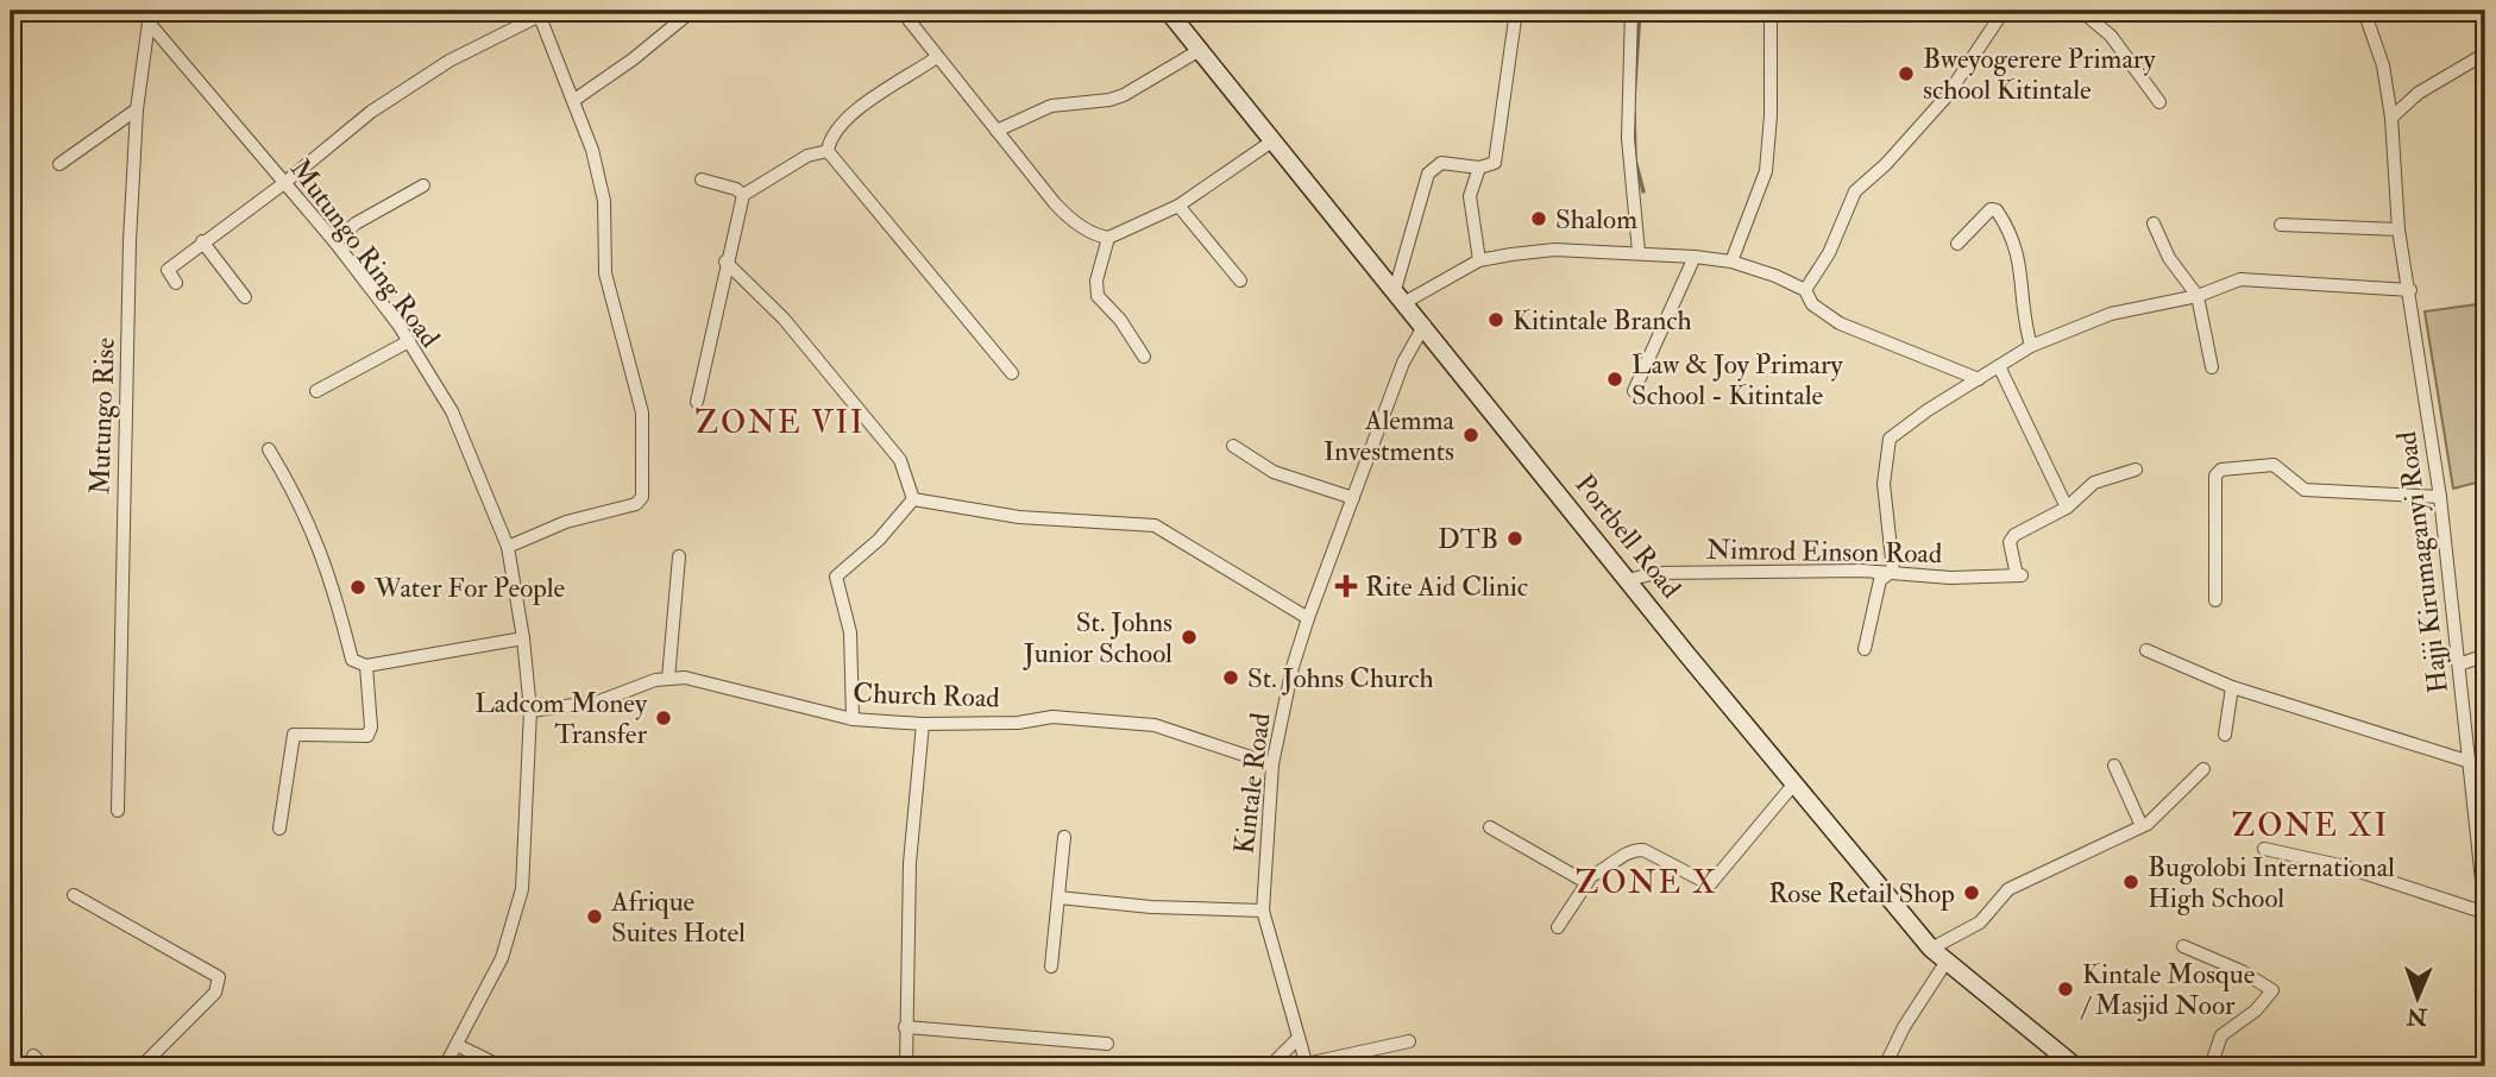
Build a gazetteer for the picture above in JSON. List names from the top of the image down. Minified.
{"streets":{"main road":["Portbell Road"],"street":["Mutungo Ring Road","Mutungo Rise","Nimrod Einson Road","Hajji Kirumaganyi Road","Church Road","Kintale Road"]},"crossings":[["Mutungo Ring Road","Mutungo Rise"],["Mutungo Ring Road","Church Road"],["Portbell Road","Nimrod Einson Road"],["Portbell Road","Kintale Road"],["Church Road","Kintale Road"]],"districts":["ZONE VII","ZONE XI","ZONE X"],"places":{"other":["Bweyogerere Primary school Kitintale","Shalom","Kitintale Branch","Law & Joy Primary School - Kitintale","Alemma Investments","DTB","Water For People","St. Johns Junior School","St. Johns Church","Ladcom Money Transfer","Bugolobi International High School","Rose Retail Shop","Afrique Suites Hotel","Kintale Mosque / Masjid Noor"],"health":["Rite Aid Clinic"]},"north":"bottom"}
